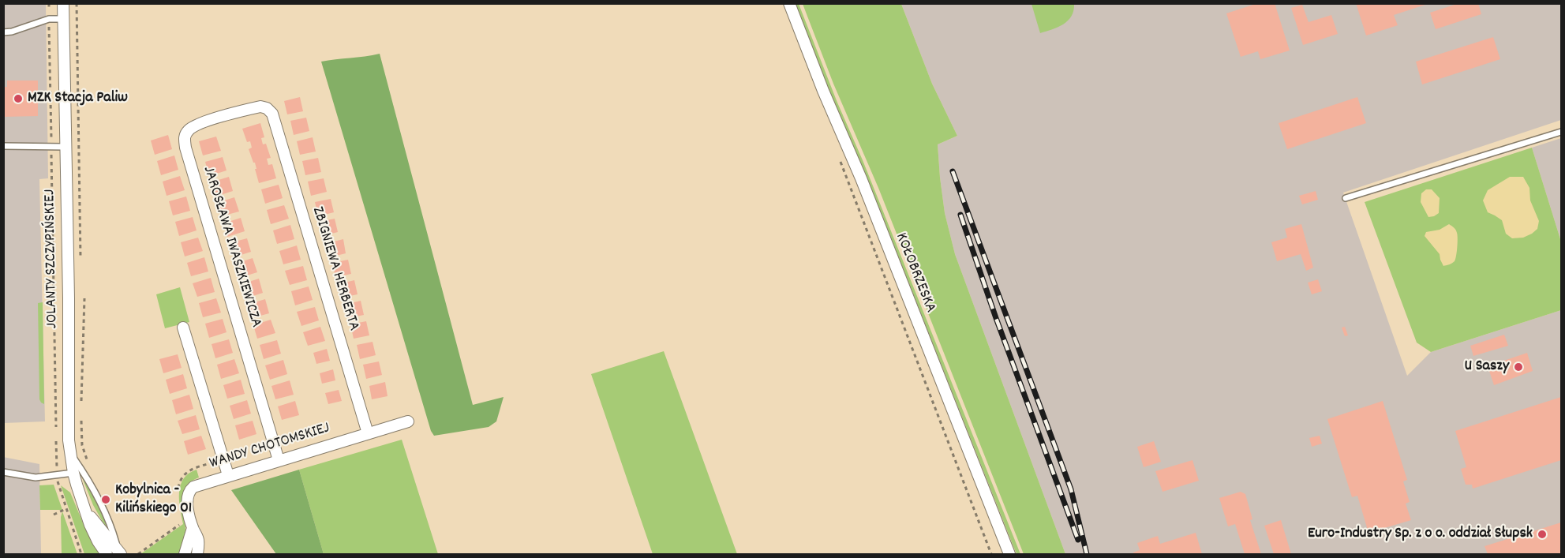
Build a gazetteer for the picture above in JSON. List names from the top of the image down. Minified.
{"streets":{"street":["JAROSŁAWA IWASZKIEWICZA","JOLANTY SZCZYPIŃSKIEJ","ZBIGNIEWA HERBERTA","KOŁOBRZESKA","WANDY CHOTOMSKIEJ"]},"crossings":[["JAROSŁAWA IWASZKIEWICZA","ZBIGNIEWA HERBERTA"],["JAROSŁAWA IWASZKIEWICZA","WANDY CHOTOMSKIEJ"],["ZBIGNIEWA HERBERTA","WANDY CHOTOMSKIEJ"]],"places":["MZK Stacja Paliw","U Saszy","Kobylnica - Kilińskiego 01","Euro-Industry Sp. z o o. oddział Słupsk"]}
